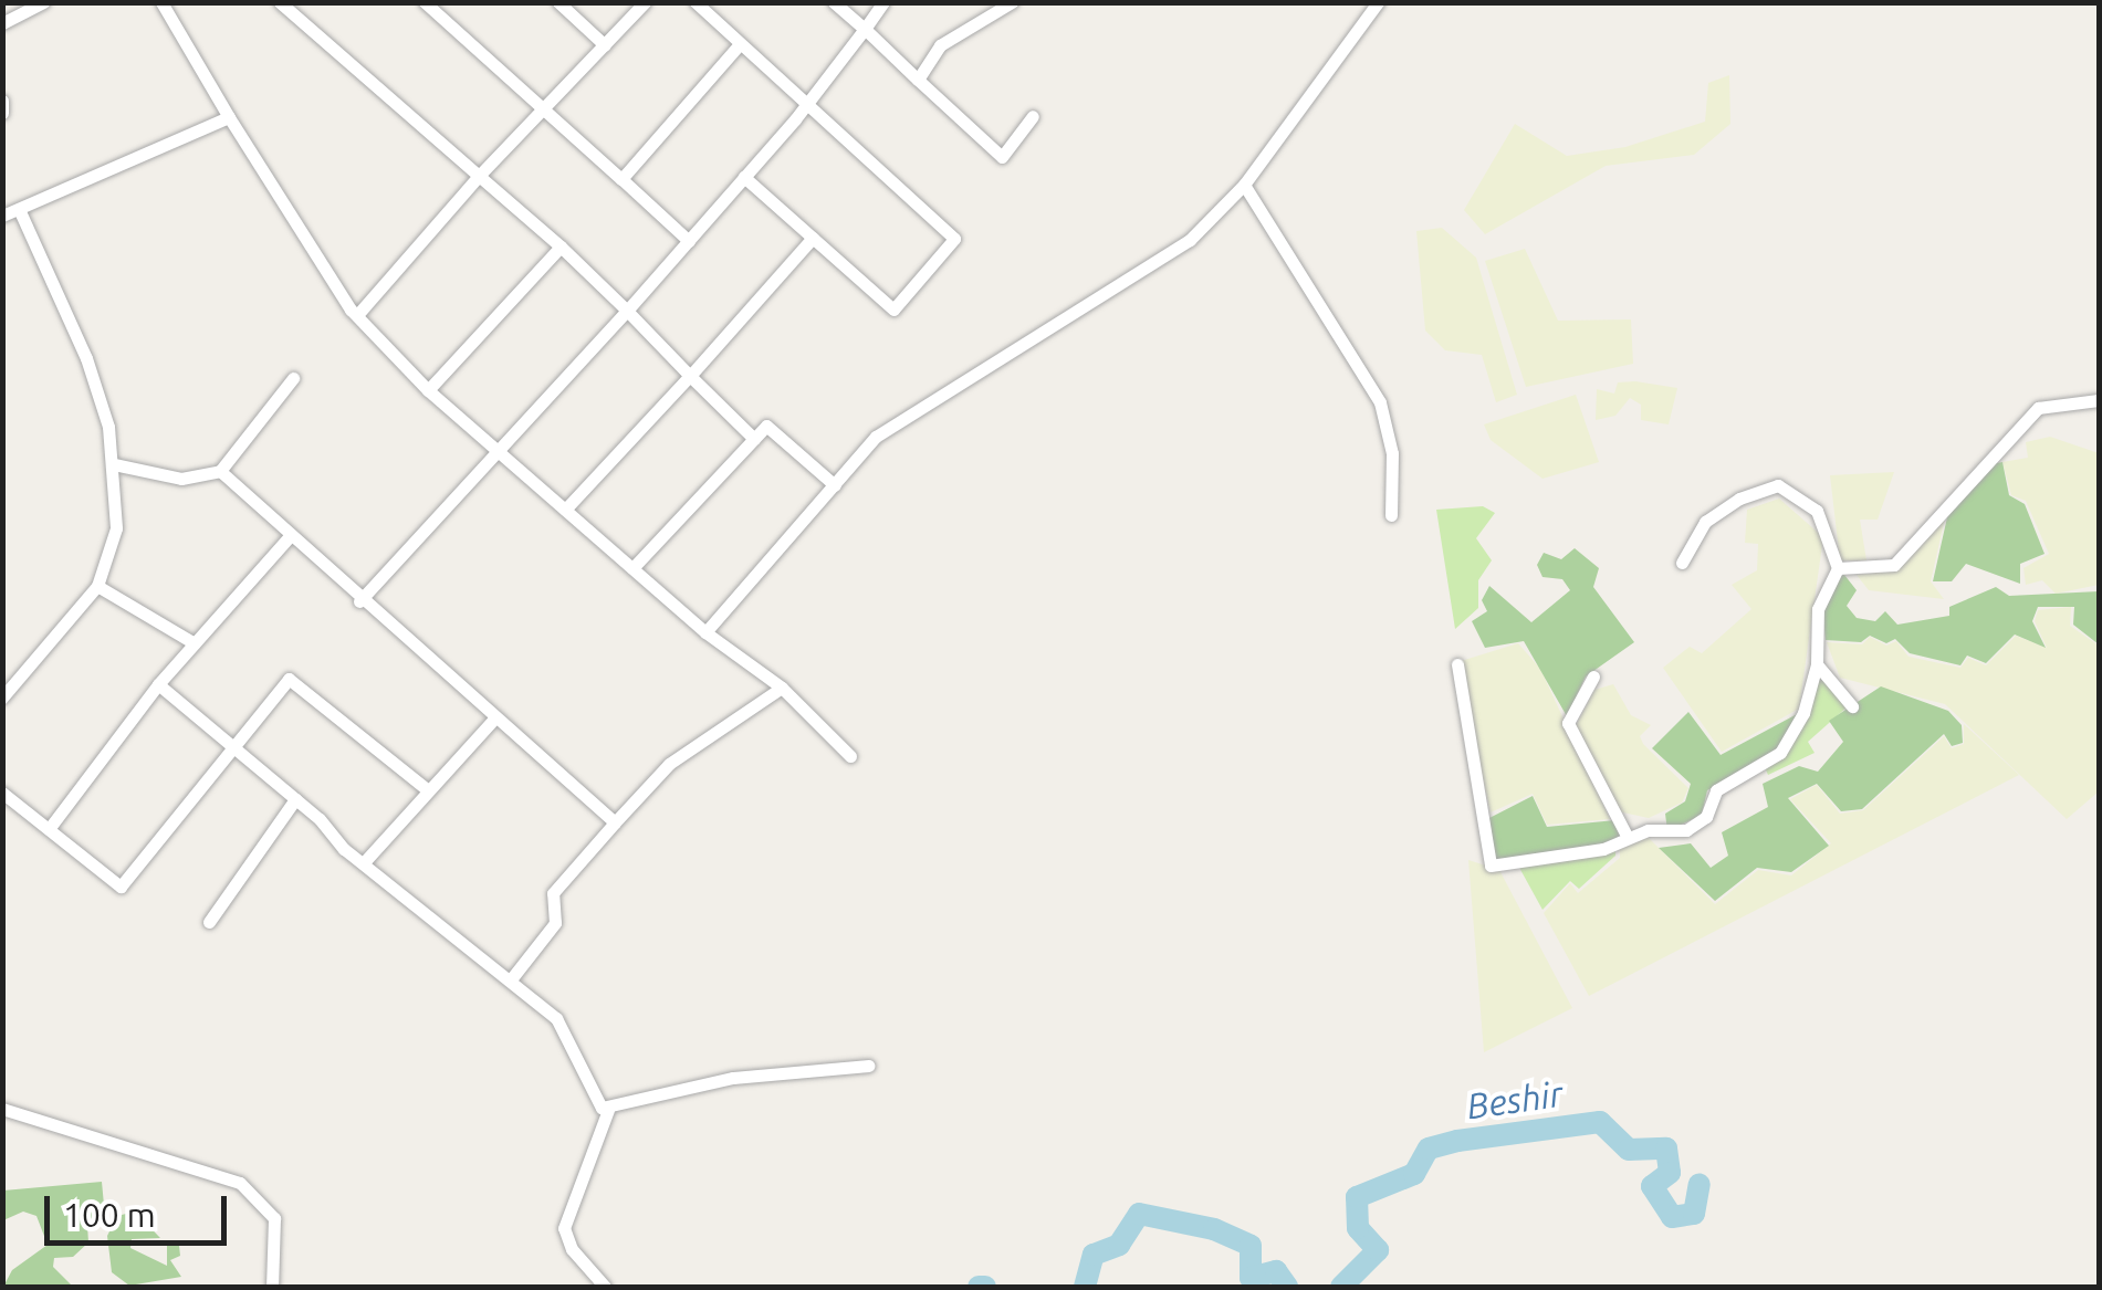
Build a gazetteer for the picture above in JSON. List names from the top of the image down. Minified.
{"water":["Beshir"],"scale_bar":"100 m"}
